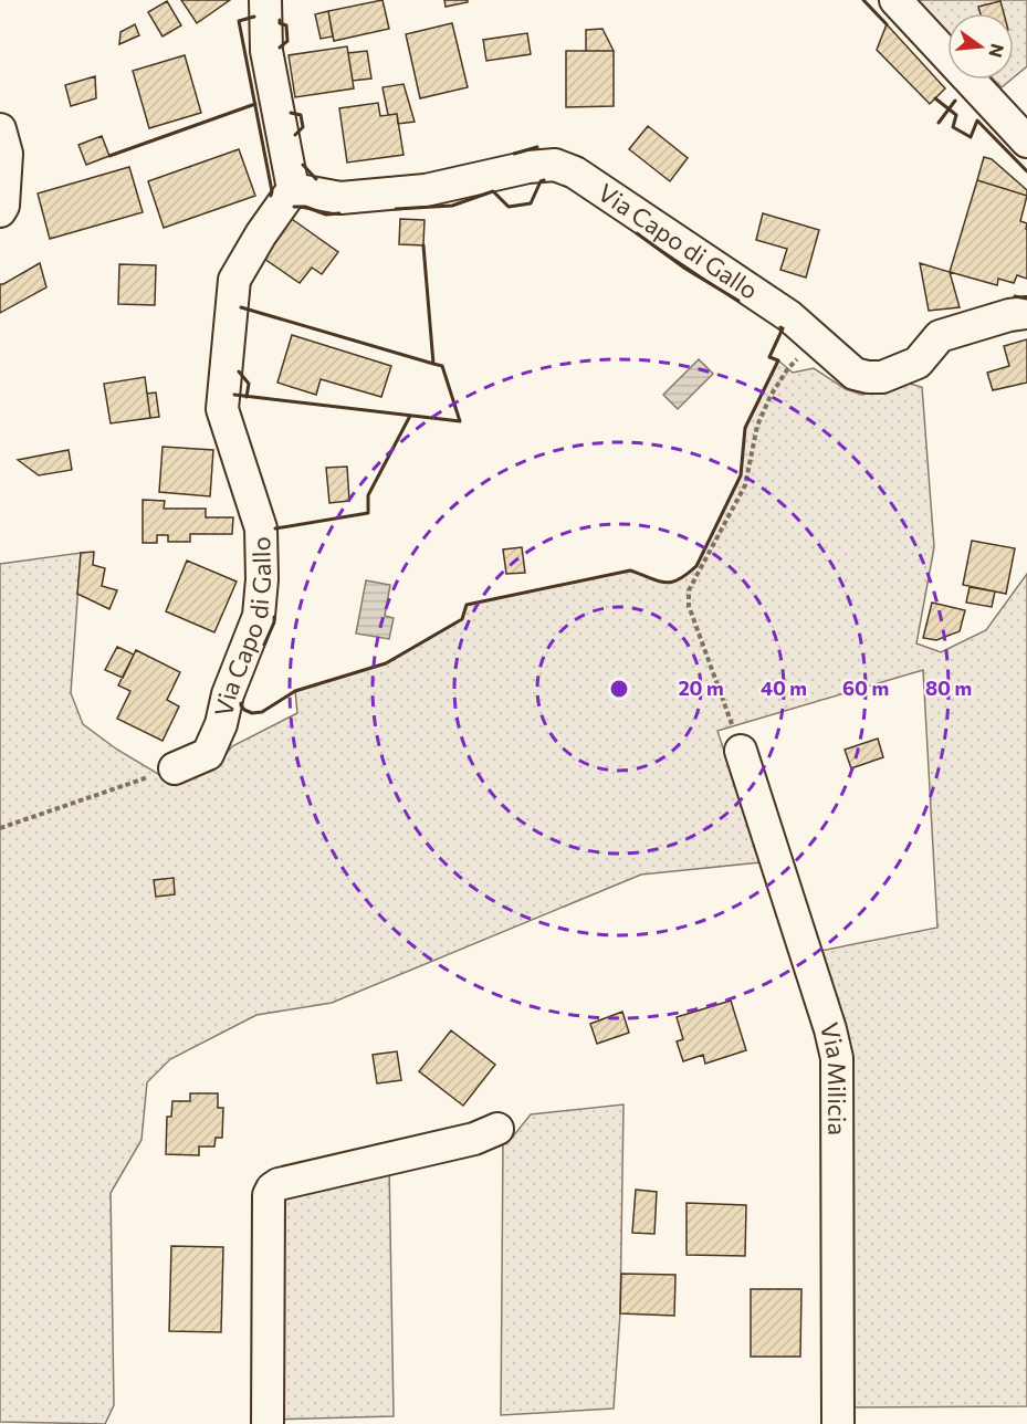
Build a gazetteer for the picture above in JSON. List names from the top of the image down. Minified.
{"streets":{"street":["Via Capo di Gallo","Via Milicia"]},"north":"right","rings":["20 m","40 m","60 m","80 m"]}
